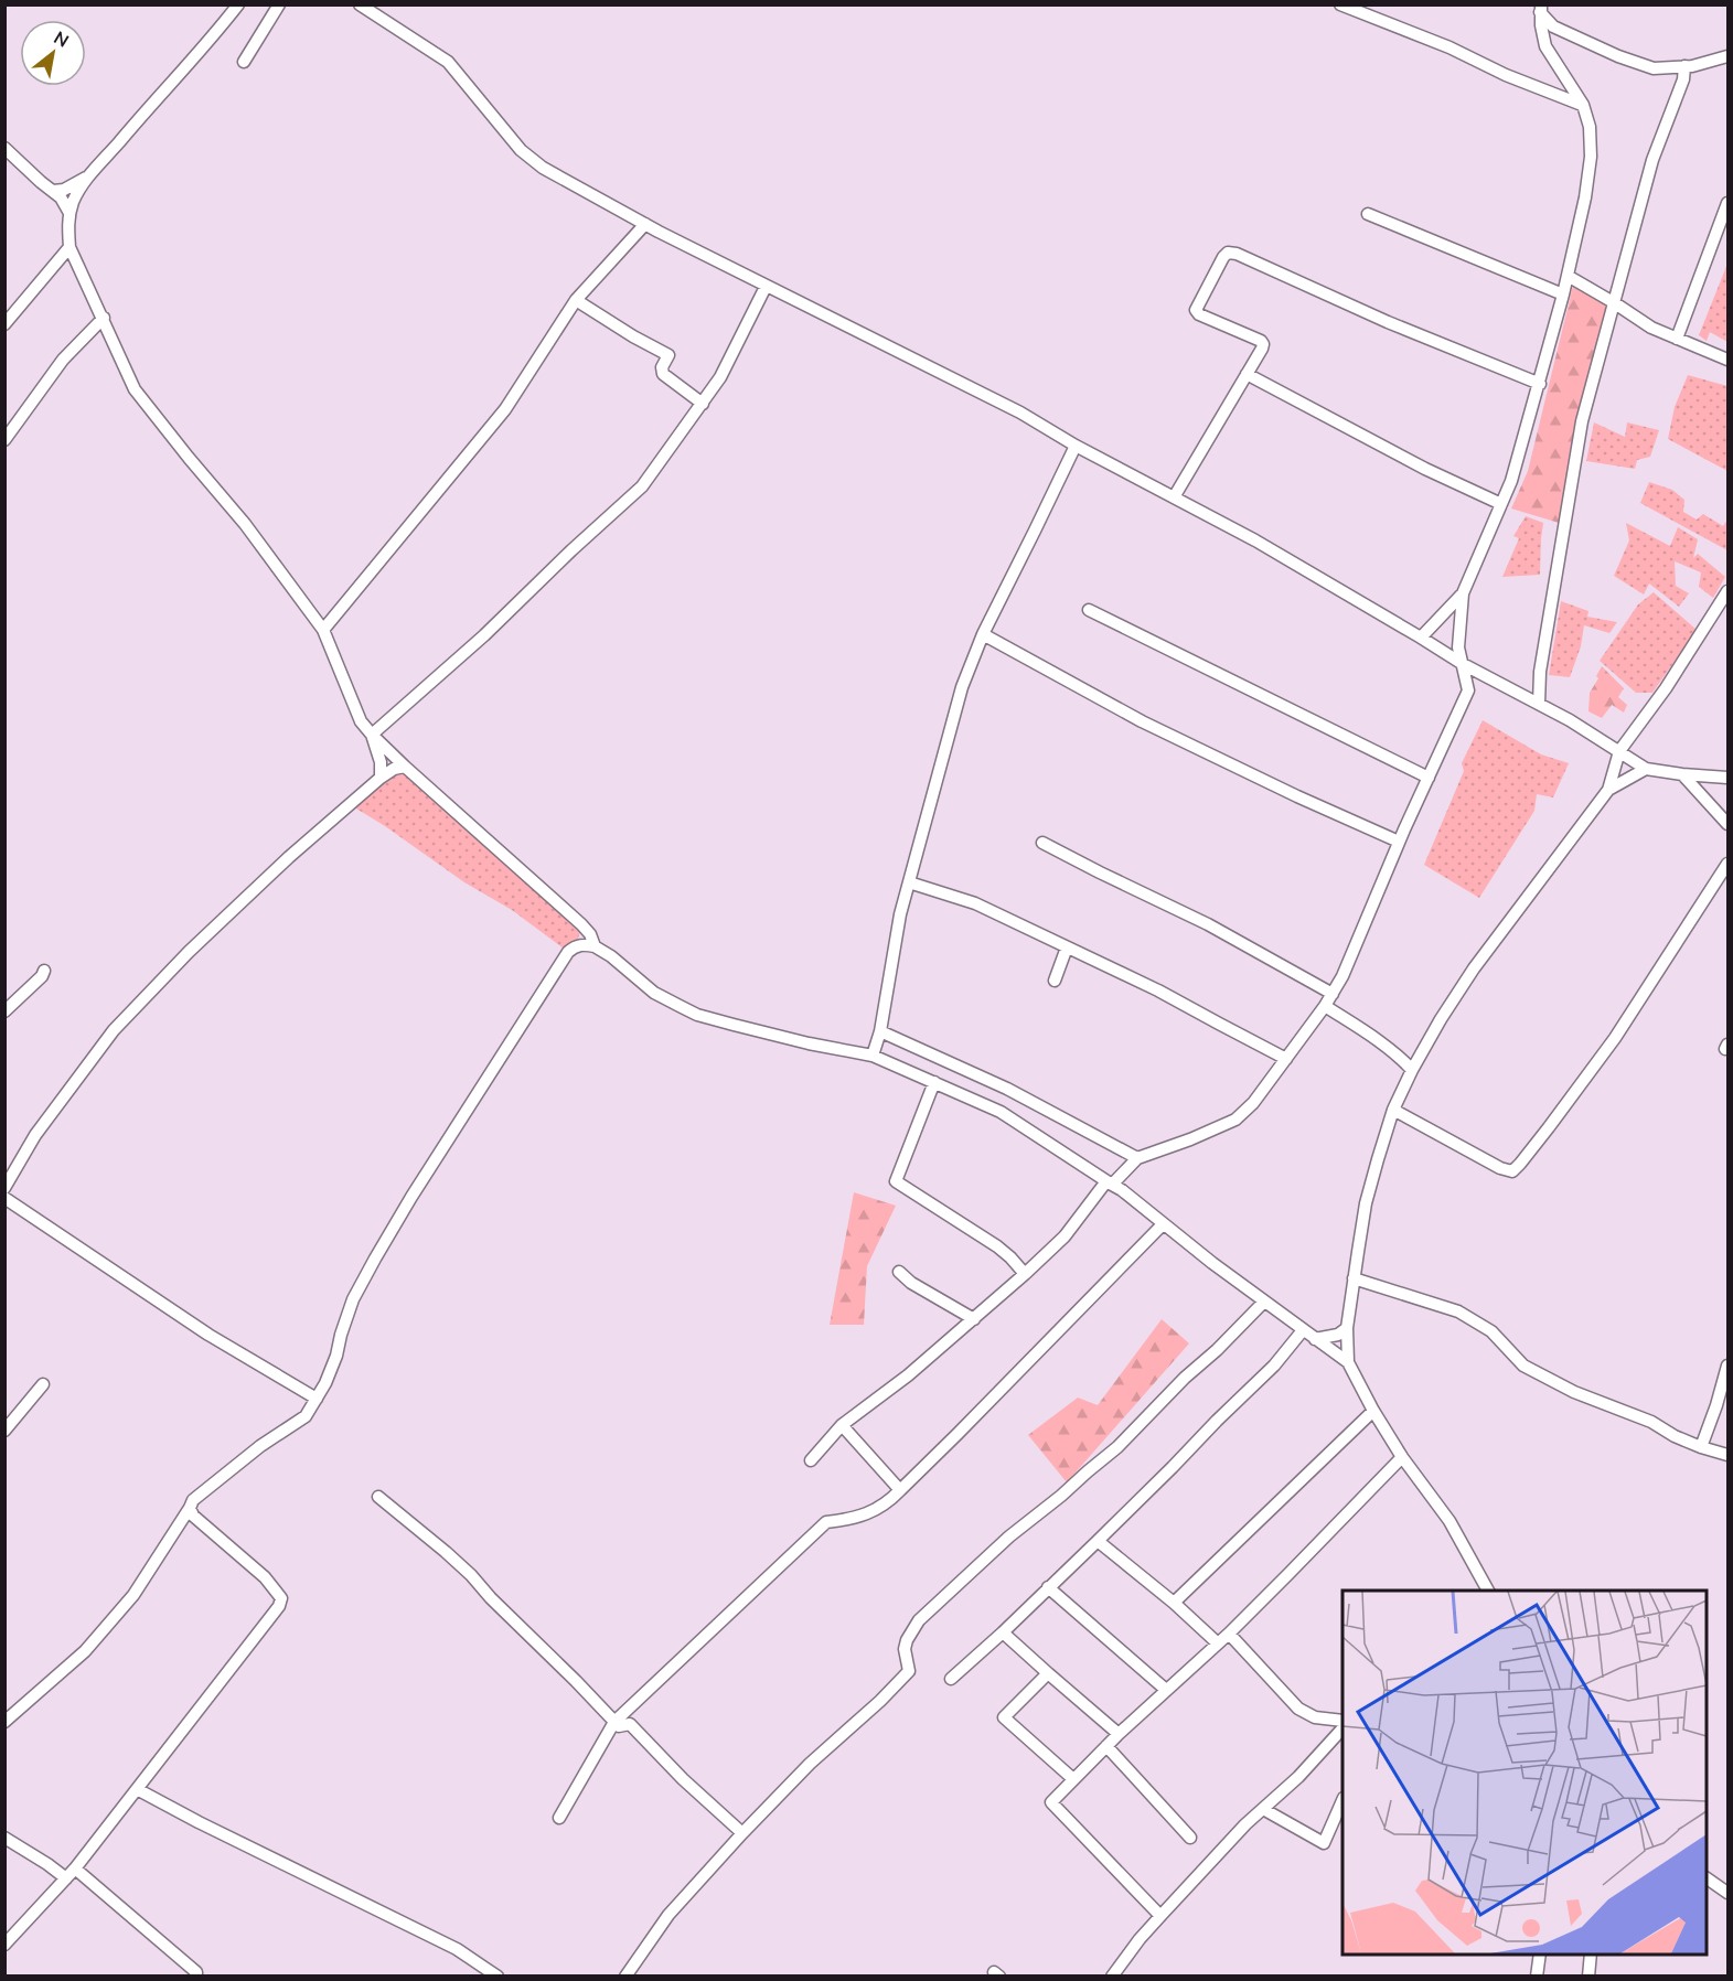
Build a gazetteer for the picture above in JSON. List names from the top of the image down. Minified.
{"north":"top right"}
